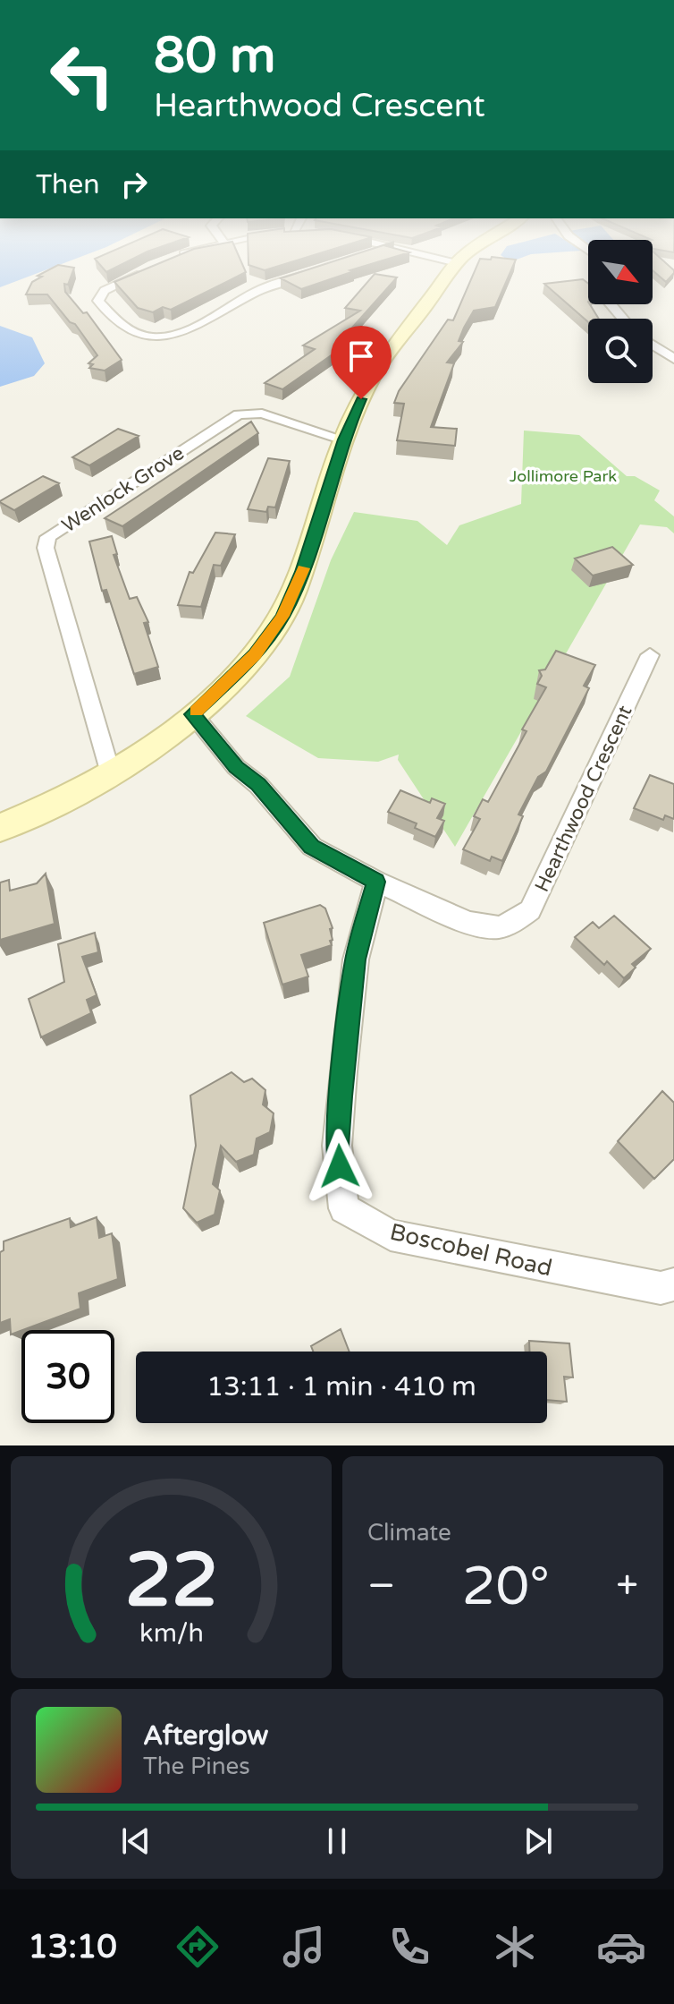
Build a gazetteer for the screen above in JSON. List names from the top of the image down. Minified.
{"streets":{"street":["Wenlock Grove","Hearthwood Crescent","Boscobel Road"]},"crossings":[["Hearthwood Crescent","Boscobel Road"]],"parks":["Jollimore Park"],"north":"bottom right","page":{"turn":["80 m","Hearthwood Crescent"],"then":"Then","limit":"30","trip":"13:11 · 1 min · 410 m","tile":"Climate","heat":["−","20°","+"],"song":["Afterglow","The Pines"],"tabs":"13:10","gauge":["22","km/h"]}}
